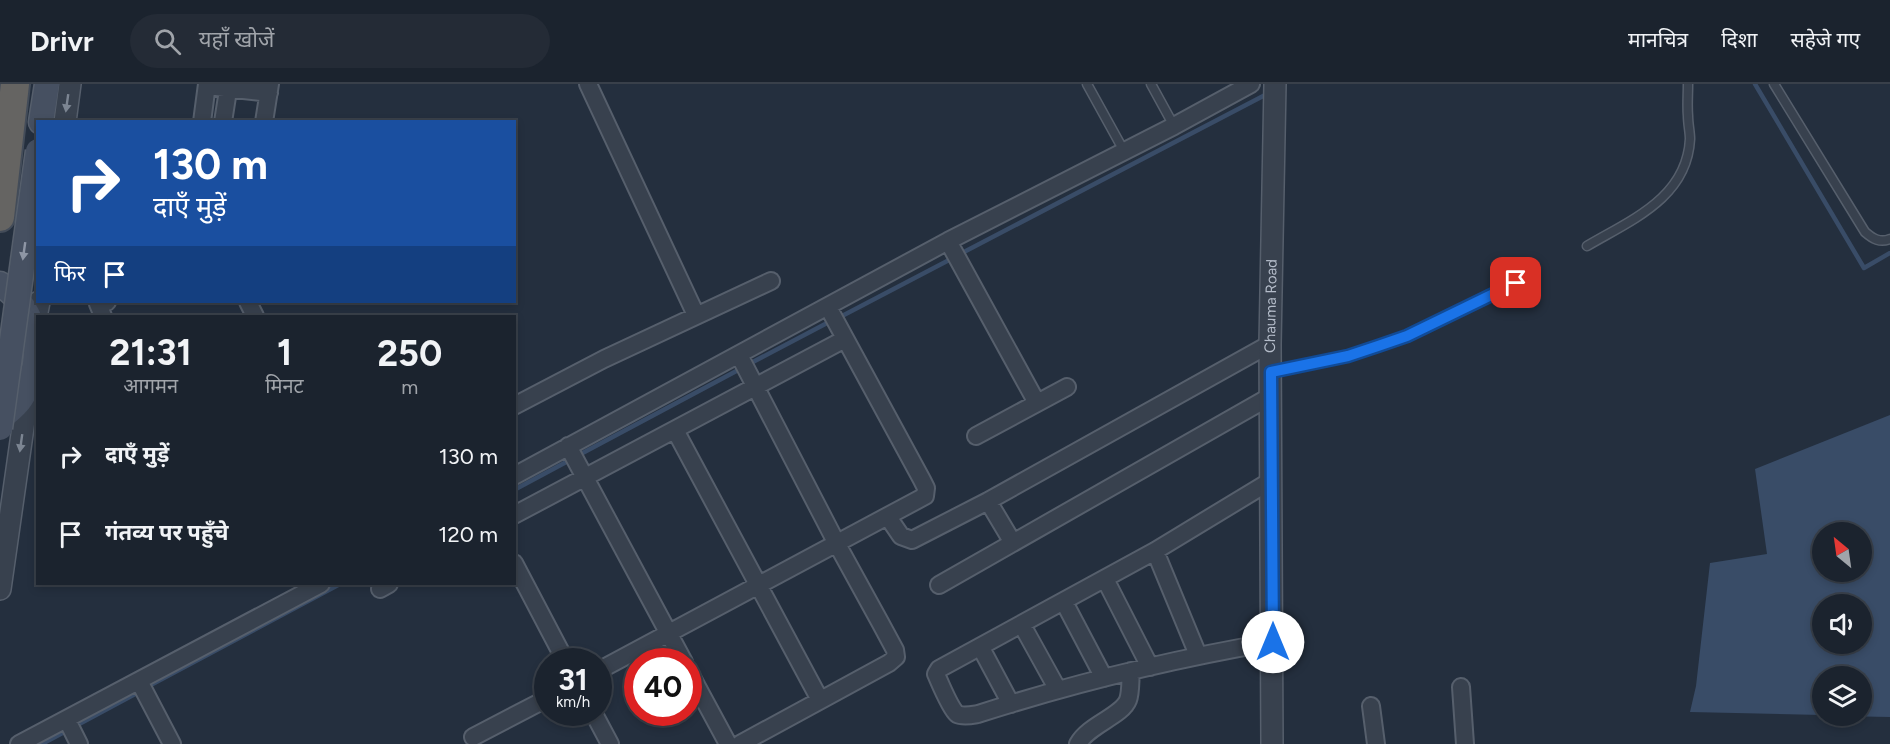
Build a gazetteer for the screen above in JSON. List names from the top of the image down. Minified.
{"streets":{"street":["Chauma Road"]},"north":"top left","page":{"header":"Drivr","search":"यहाँ खोजें","nav":["मानचित्र","दिशा","सहेजे गए"],"turn":["130 m","दाएँ मुड़ें"],"then":"फिर","eta":["21:31","आगमन","1","मिनट","250","m"],"list":[{"name":"दाएँ मुड़ें","value":"130 m"},{"name":"गंतव्य पर पहुँचे","value":"120 m"}],"speed":"31 km/h","limit":"40"}}
